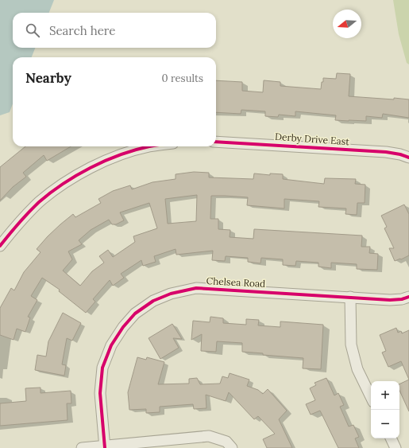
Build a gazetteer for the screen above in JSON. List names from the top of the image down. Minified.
{"streets":{"street":["Derby Drive East","Chelsea Road"]},"north":"left","page":{"search":"Search here","heading":["Nearby","0 results"],"map_buttons":["+","−"]}}
